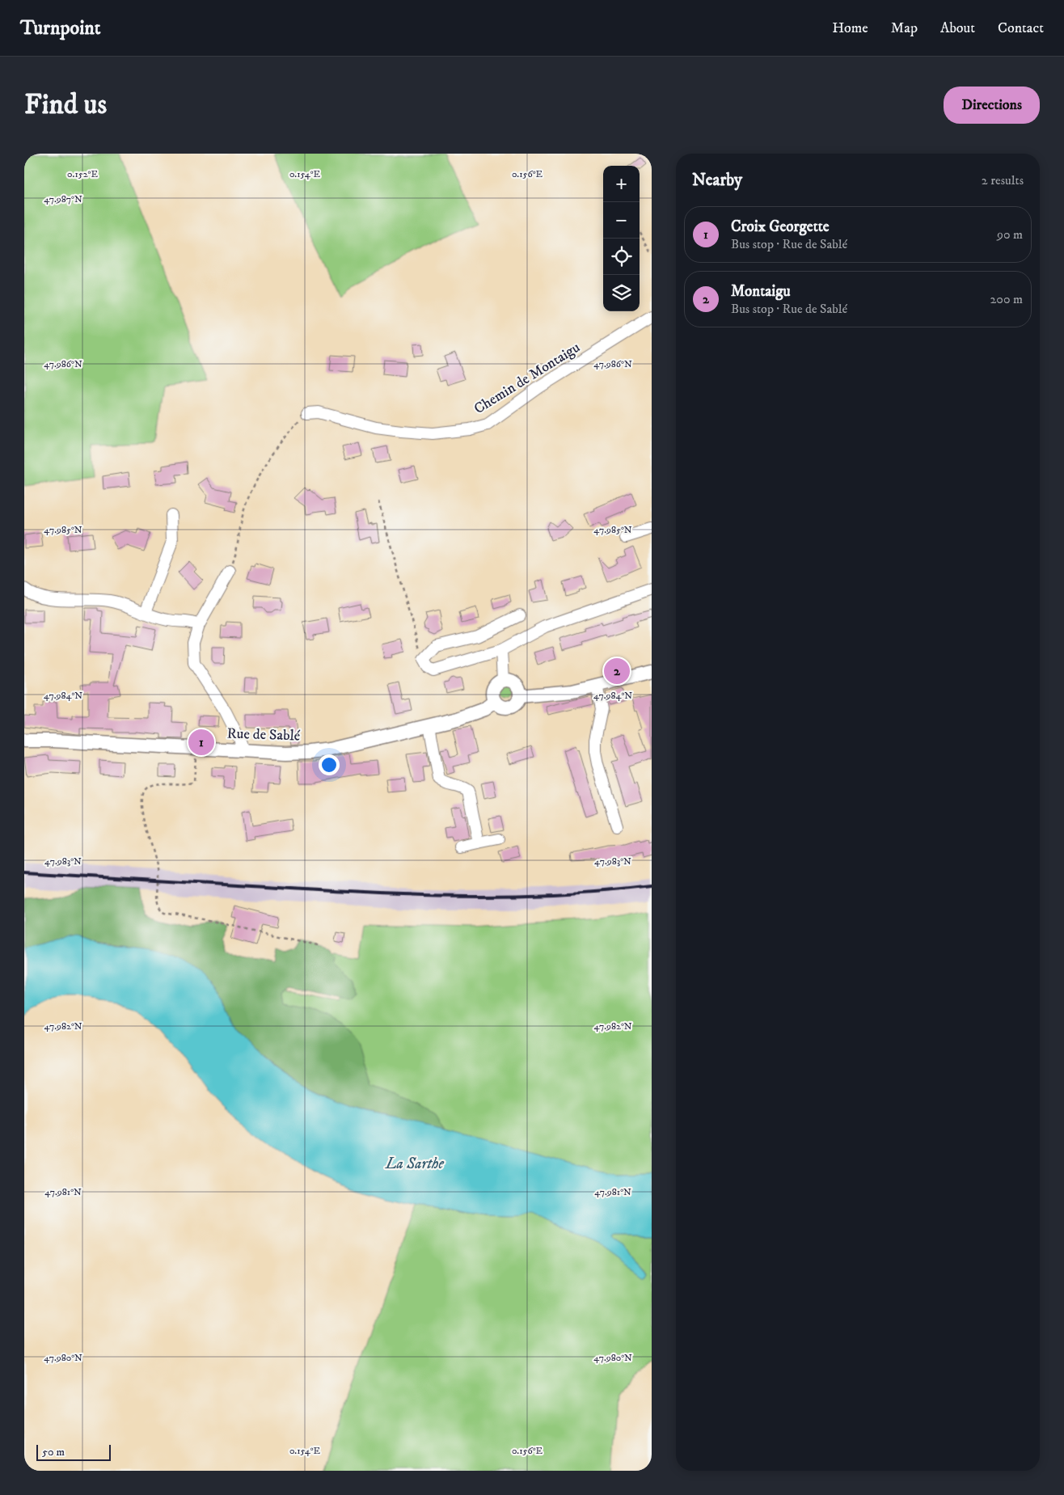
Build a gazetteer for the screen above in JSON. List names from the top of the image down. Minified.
{"streets":{"main road":["Rue de Sablé"],"street":["Chemin de Montaigu"]},"water":["La Sarthe"],"scale_bar":"50 m","page":{"header":"Turnpoint","nav":["Home","Map","About","Contact"],"buttons":"Directions","title":"Find us","heading":["Nearby","2 results"],"map_buttons":["+","−"],"list":[{"mark":"1","name":"Croix Georgette","note":"Bus stop · Rue de Sablé","value":"90 m"},{"mark":"2","name":"Montaigu","note":"Bus stop · Rue de Sablé","value":"200 m"}],"pins":["2","1"],"scale":"50 m"},"coordinates":["0.152°E","0.154°E","0.156°E","47.987°N","47.986°N","47.985°N","47.984°N","47.983°N","47.982°N","47.981°N","47.980°N"]}
